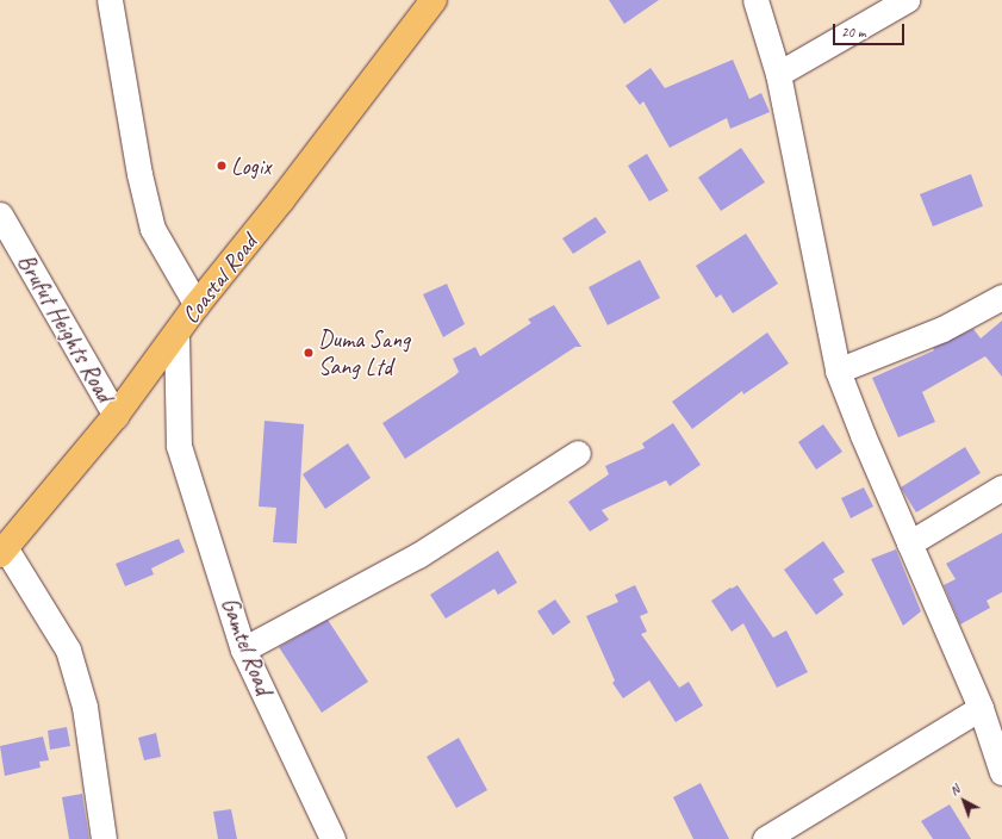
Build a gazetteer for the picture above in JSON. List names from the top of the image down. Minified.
{"streets":{"main road":["Coastal Road"],"street":["Brufut Heights Road","Gamtel Road"]},"crossings":[["Coastal Road","Brufut Heights Road"],["Coastal Road","Gamtel Road"]],"places":["Logix","Duma Sang Sang Ltd"],"scale_bar":"20 m","north":"top left"}
